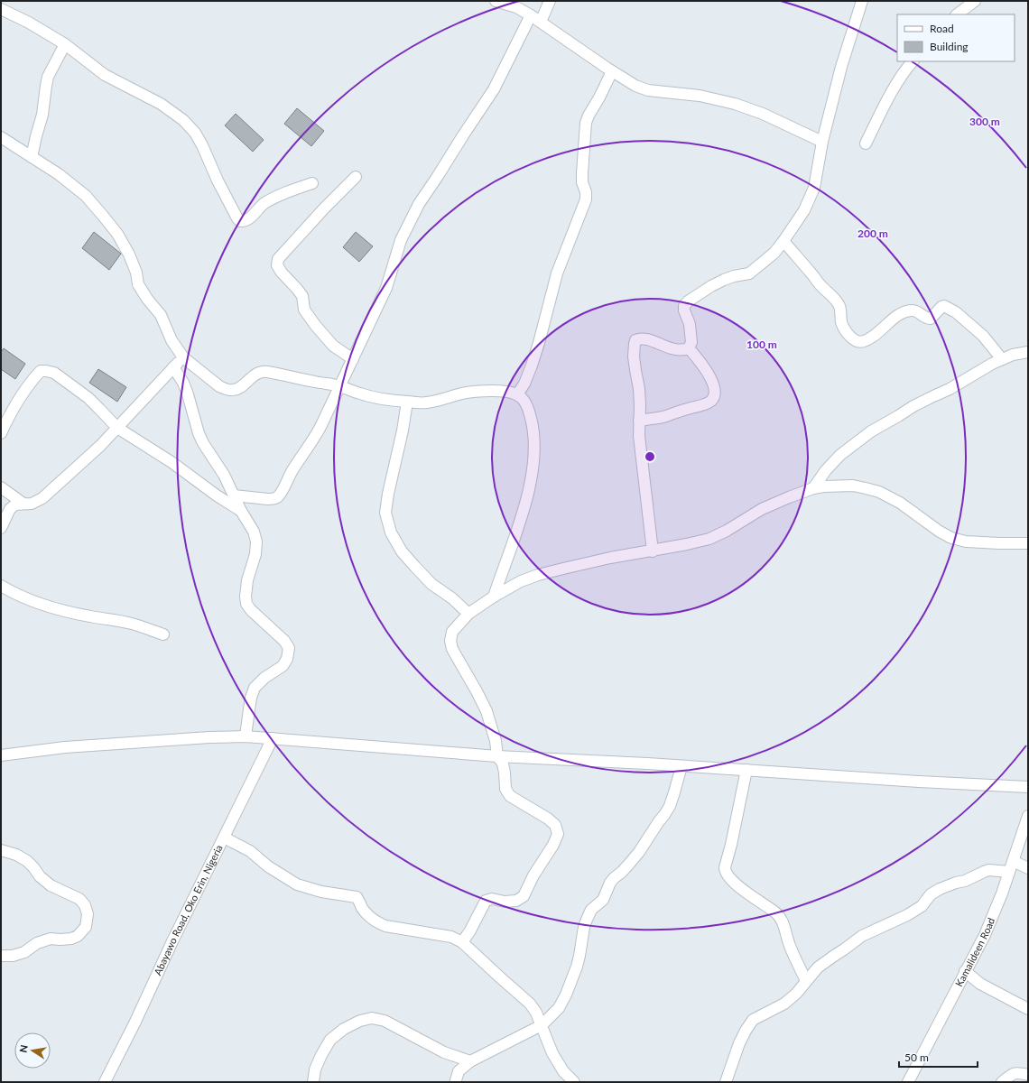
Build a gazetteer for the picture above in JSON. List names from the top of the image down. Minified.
{"streets":{"street":["Abayawo Road, Oko Erin, Nigeria","Kamalideen Road"]},"legend":["Road","Building"],"scale_bar":"50 m","north":"left","rings":["300 m","200 m","100 m"]}
